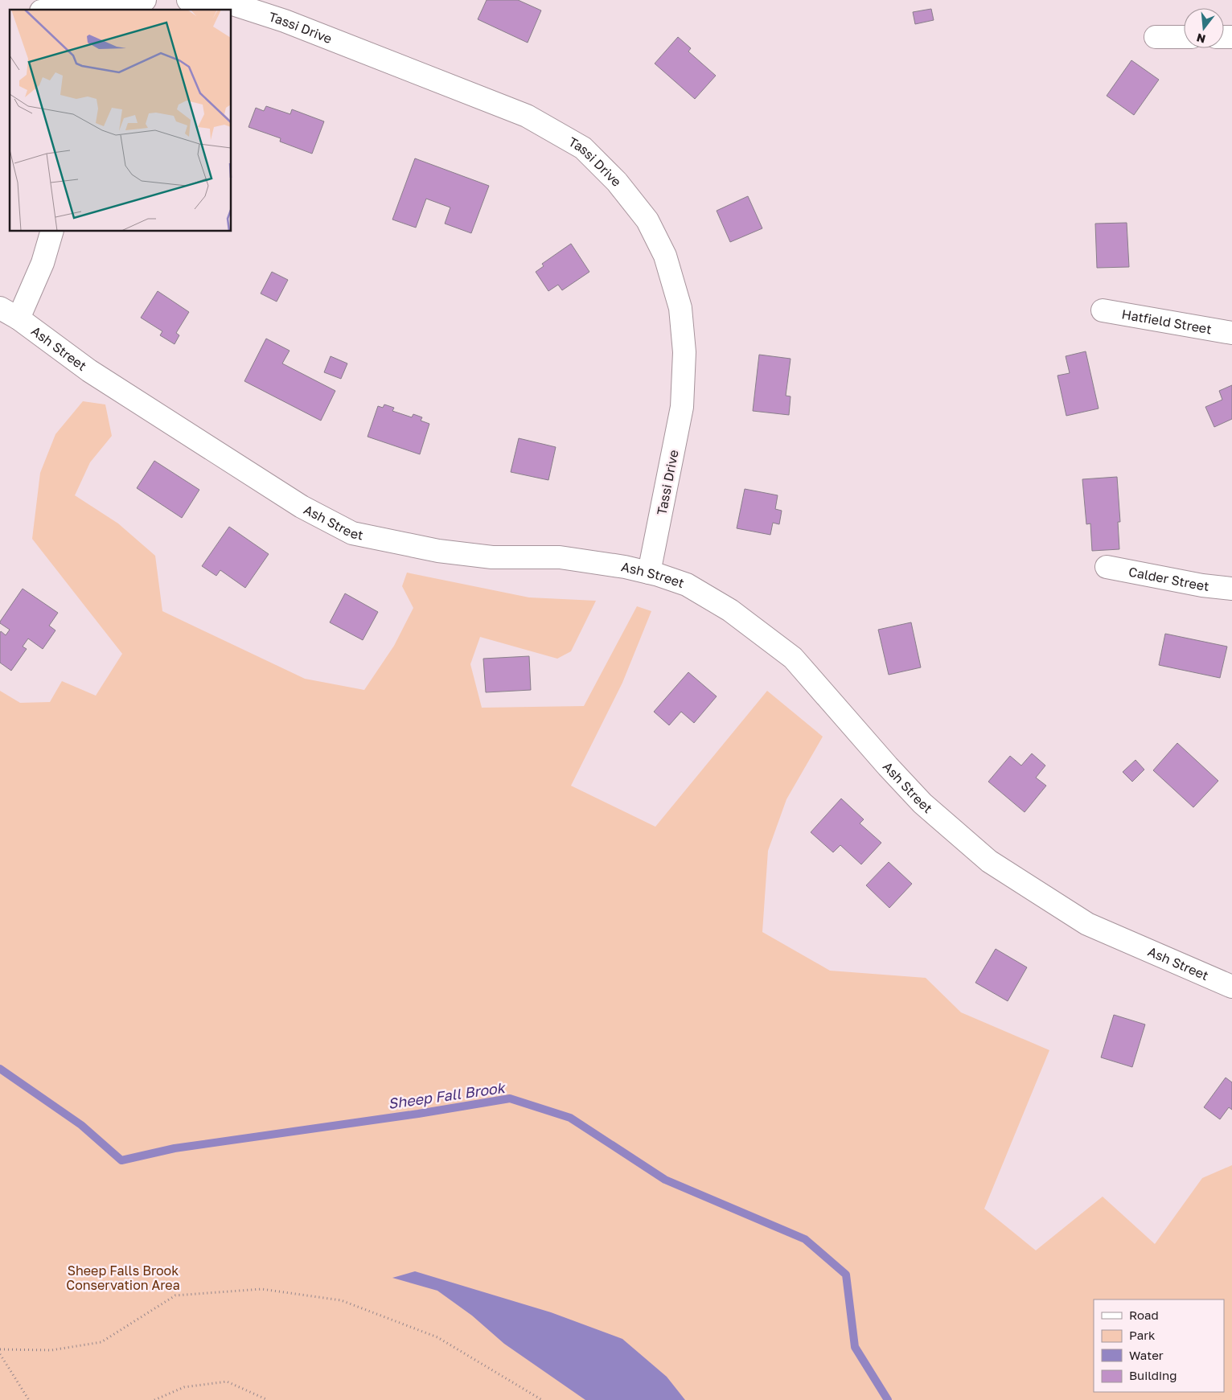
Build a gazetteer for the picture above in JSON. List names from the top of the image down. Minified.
{"streets":{"street":["Tassi Drive","Hatfield Street","Ash Street","Calder Street"]},"crossings":[["Tassi Drive","Ash Street"]],"water":["Sheep Fall Brook"],"parks":["Sheep Falls Brook Conservation Area"],"legend":["Road","Park","Water","Building"],"north":"bottom"}
